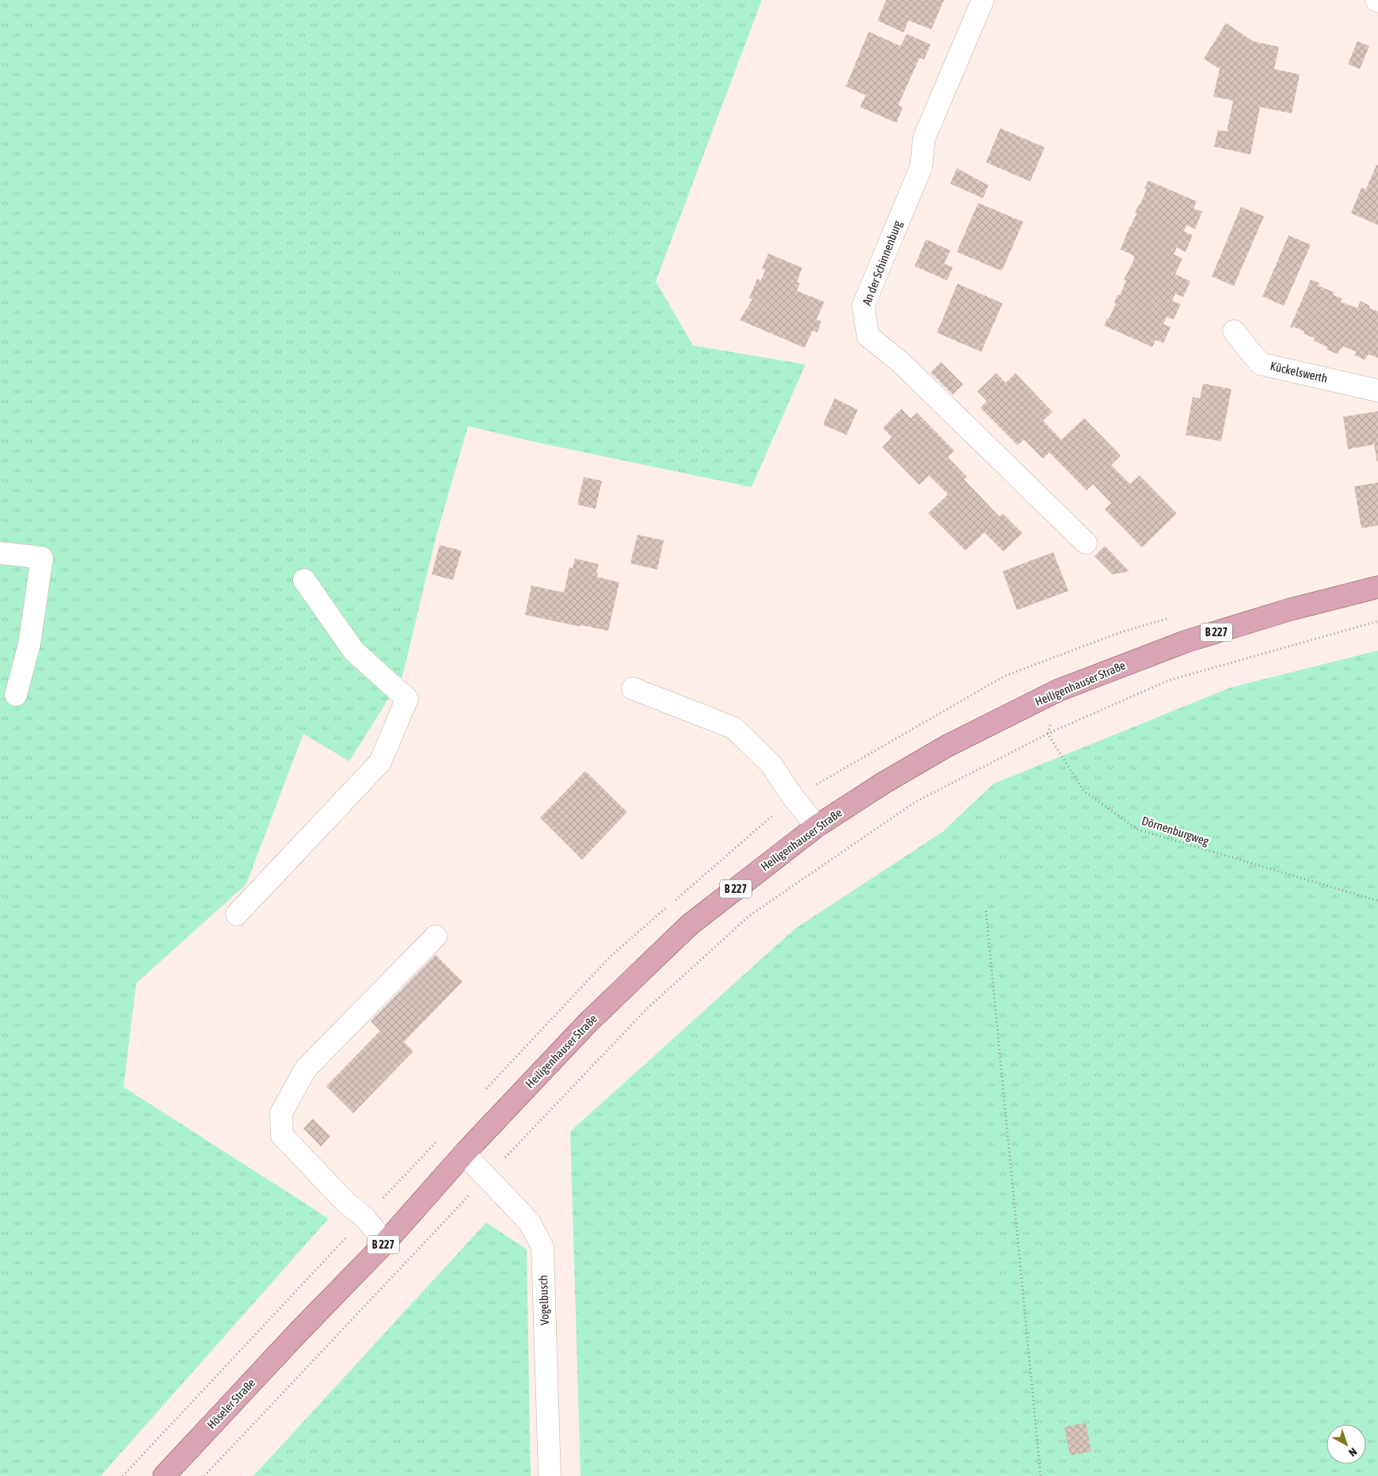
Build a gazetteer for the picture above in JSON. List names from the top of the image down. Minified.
{"streets":{"main road":["B 227","Heiligenhauser Straße","Höseler Straße"],"street":["An der Schinnenburg","Kückelswerth","Vogelbusch"],"path":["Dörnenburgweg"]},"crossings":[["Heiligenhauser Straße","Vogelbusch"],["Heiligenhauser Straße","Höseler Straße"]],"north":"bottom right"}
